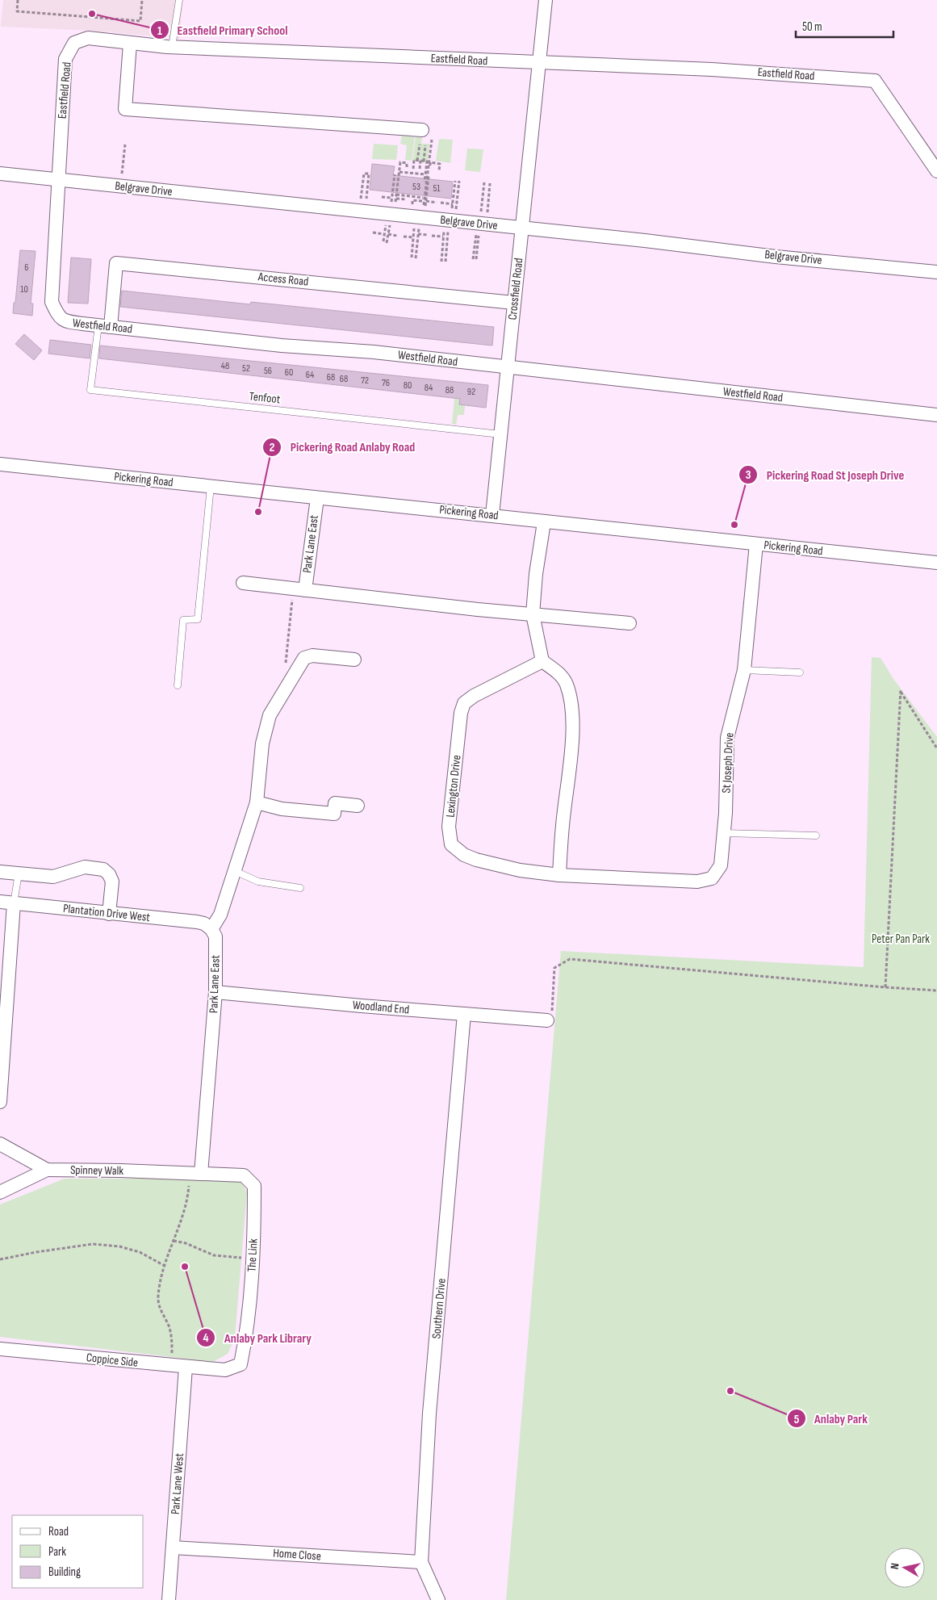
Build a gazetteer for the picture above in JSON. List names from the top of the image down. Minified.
{"streets":{"street":["Eastfield Road","Belgrave Drive","Access Road","Crossfield Road","Westfield Road","Pickering Road","Park Lane East","St Joseph Drive","Lexington Drive","Plantation Drive West","Woodland End","Spinney Walk","The Link","Southern Drive","Coppice Side","Park Lane West","Home Close"],"lane":["Tenfoot"]},"crossings":[["Eastfield Road","Belgrave Drive"],["Eastfield Road","Crossfield Road"],["Eastfield Road","Westfield Road"],["Belgrave Drive","Crossfield Road"],["Belgrave Drive","Westfield Road"],["Access Road","Crossfield Road"],["Access Road","Westfield Road"],["Access Road","Tenfoot"],["Crossfield Road","Westfield Road"],["Crossfield Road","Tenfoot"],["Crossfield Road","Pickering Road"],["Westfield Road","Tenfoot"],["Pickering Road","Park Lane East"],["Pickering Road","St Joseph Drive"],["Park Lane East","Plantation Drive West"],["Park Lane East","Woodland End"],["Park Lane East","Spinney Walk"],["Park Lane East","The Link"],["St Joseph Drive","Lexington Drive"],["Woodland End","Southern Drive"],["Spinney Walk","The Link"],["The Link","Coppice Side"],["Southern Drive","Home Close"],["Coppice Side","Park Lane West"],["Park Lane West","Home Close"]],"parks":["Peter Pan Park"],"places":["Eastfield Primary School","Pickering Road Anlaby Road","Pickering Road St Joseph Drive","Anlaby Park Library","Anlaby Park"],"house_numbers":["53","51","6","10","48","52","56","60","64","68","68","72","76","80","84","88","92"],"legend":["Road","Park","Building"],"scale_bar":"50 m","north":"left"}
